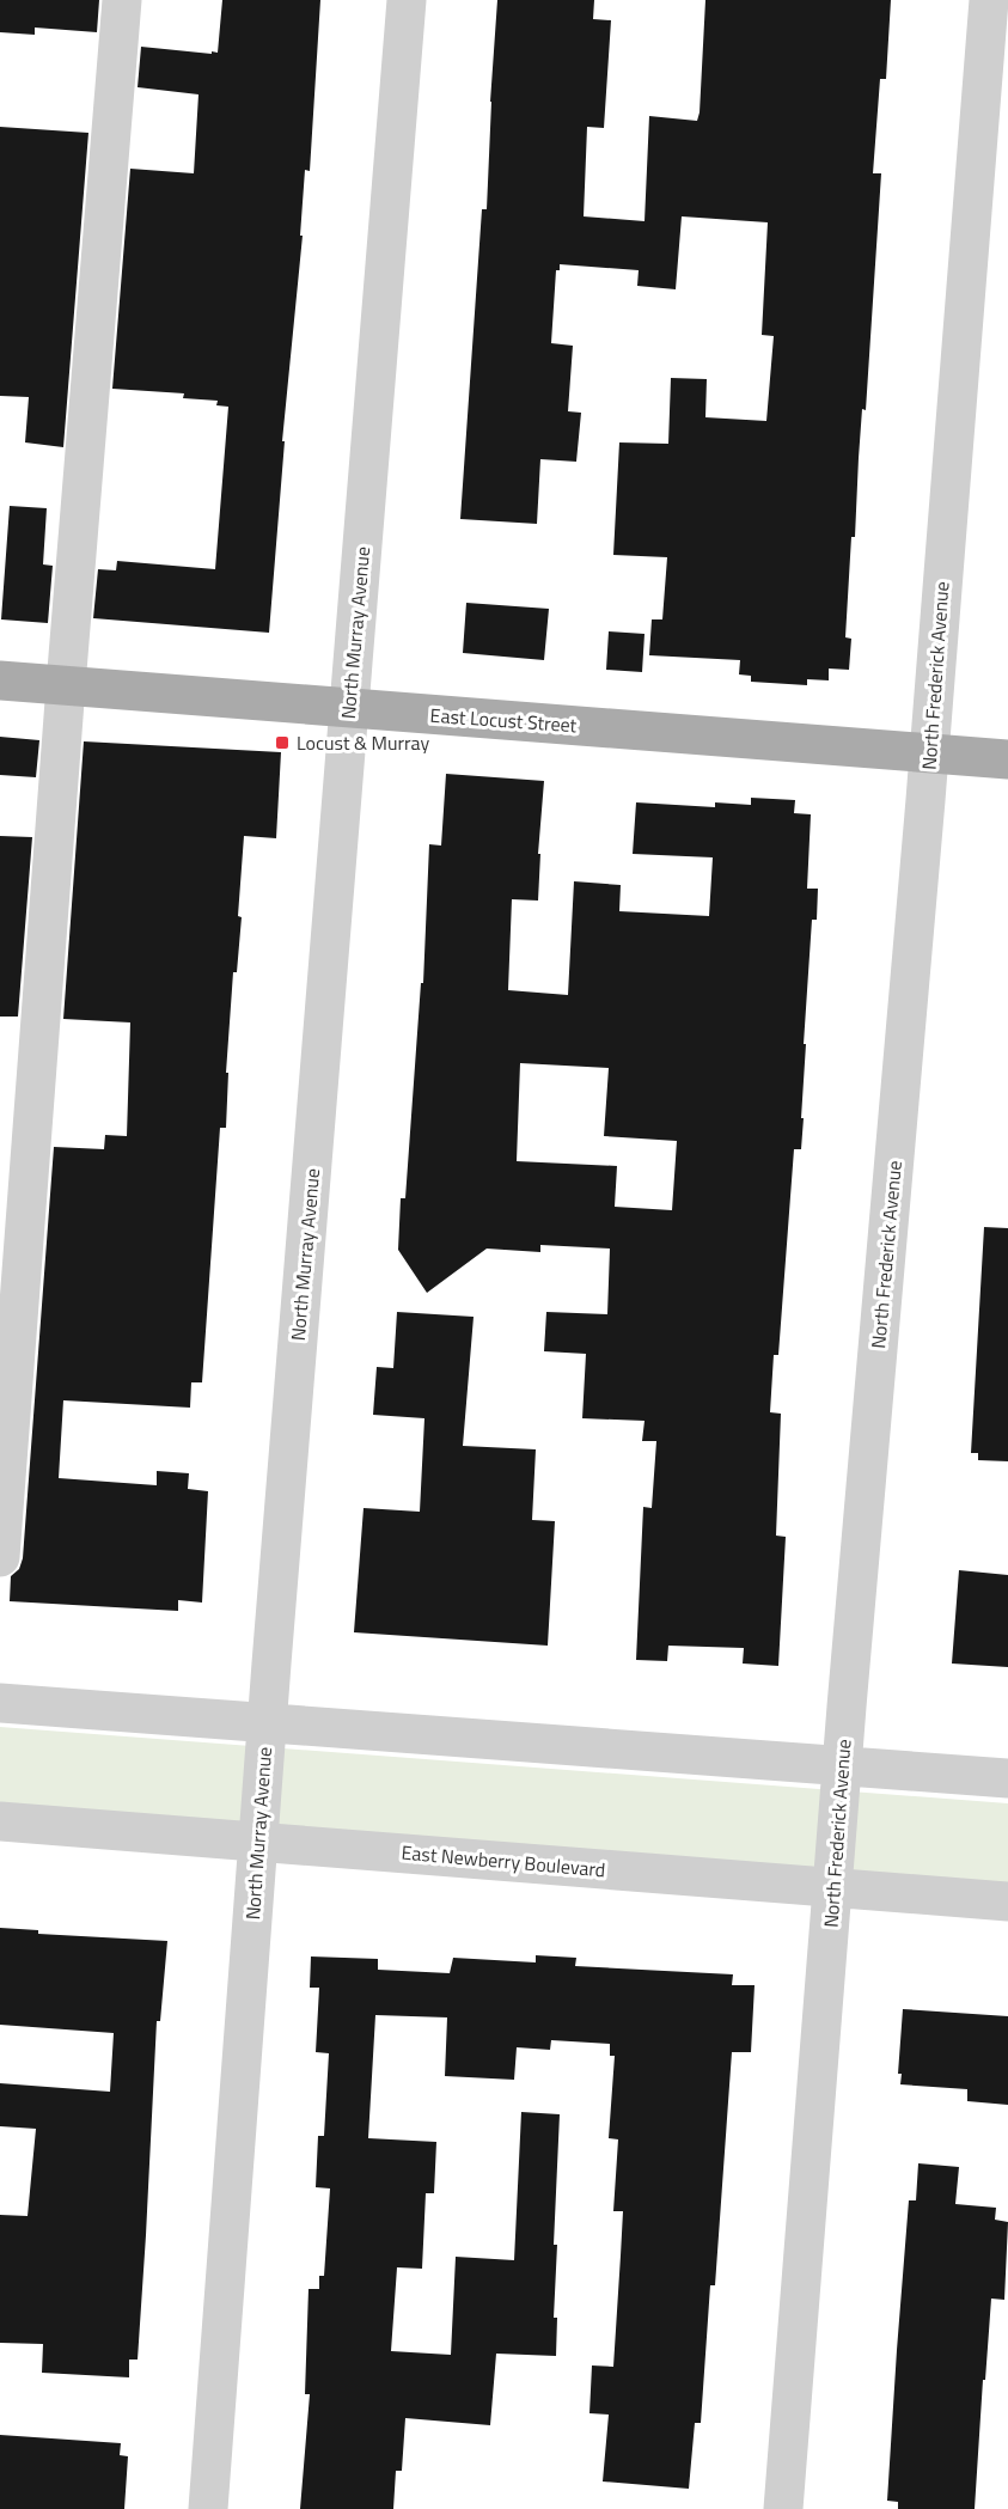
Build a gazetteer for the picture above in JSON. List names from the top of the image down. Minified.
{"streets":{"main road":["East Locust Street"],"street":["North Murray Avenue","North Frederick Avenue","East Newberry Boulevard"]},"crossings":[["North Murray Avenue","East Locust Street"],["North Murray Avenue","East Newberry Boulevard"],["North Frederick Avenue","East Locust Street"],["North Frederick Avenue","East Newberry Boulevard"]],"places":{"transit":["Locust & Murray"]}}
